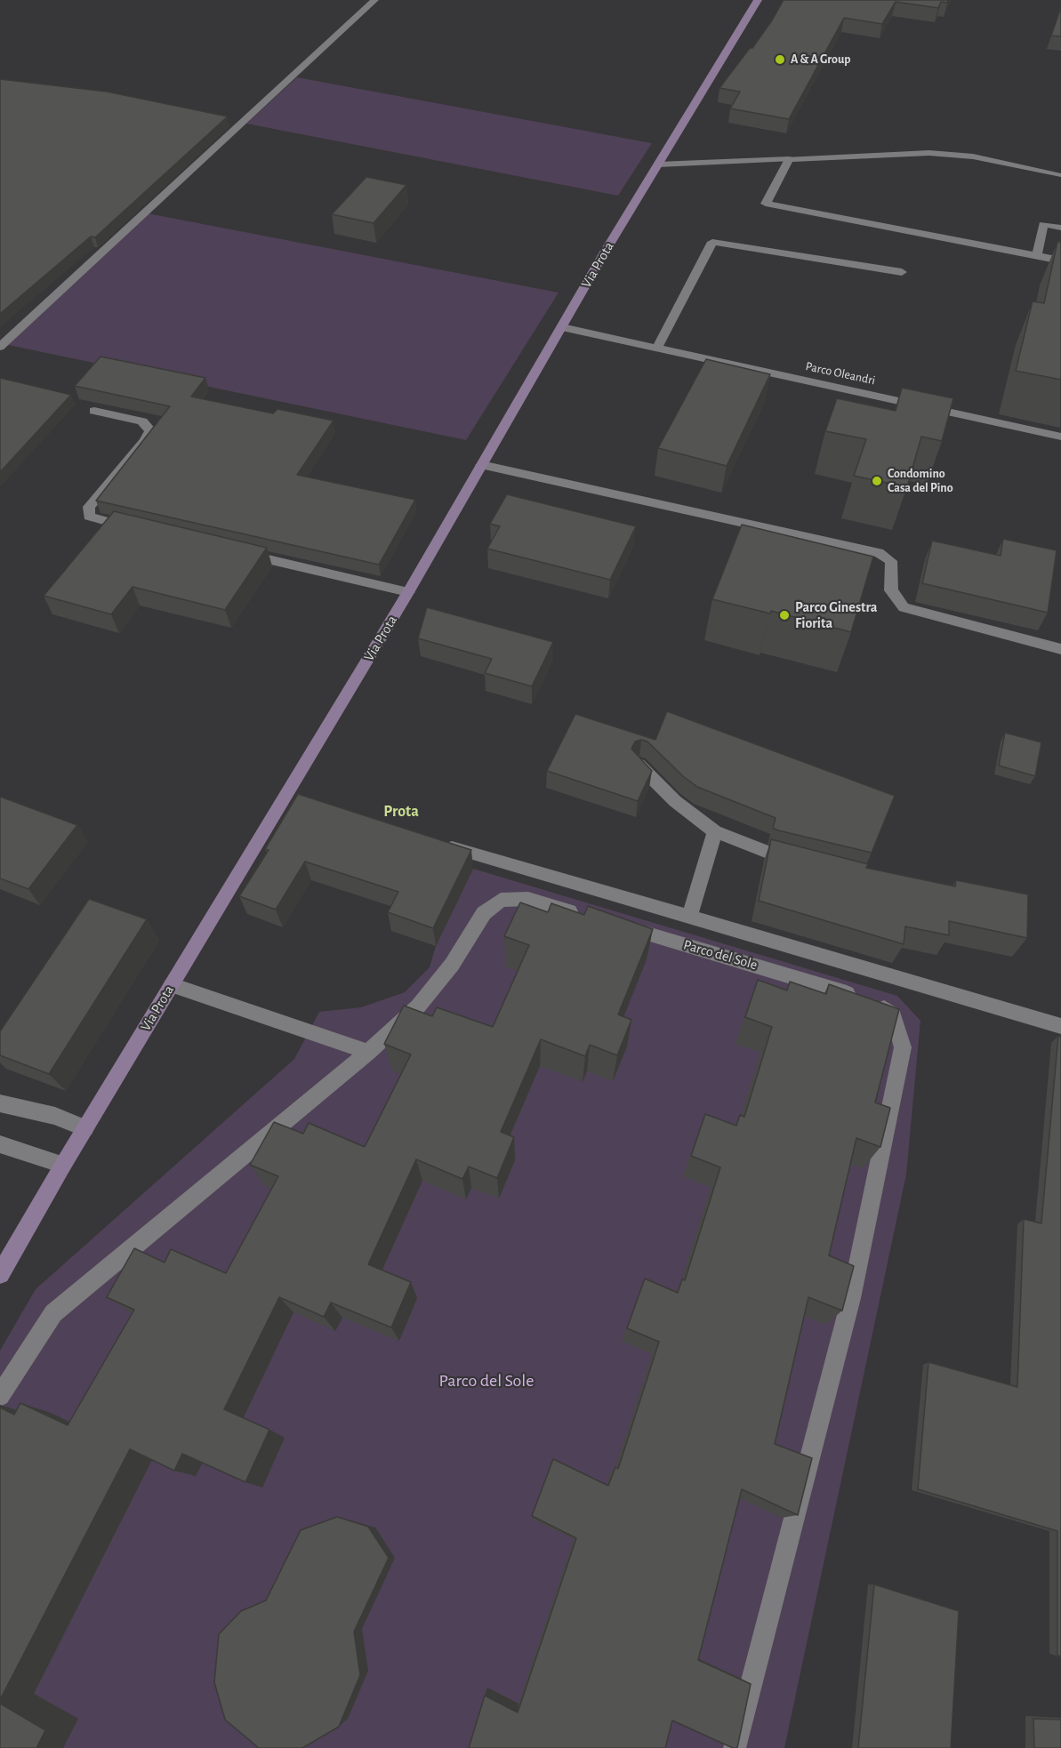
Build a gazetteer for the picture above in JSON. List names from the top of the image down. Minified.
{"streets":{"street":["Via Prota","Parco Oleandri","Parco del Sole"]},"crossings":[["Via Prota","Parco Oleandri"]],"districts":["Prota"],"parks":["Parco del Sole"],"places":["A & A Group","Condomino Casa del Pino","Parco Ginestra Fiorita"]}
